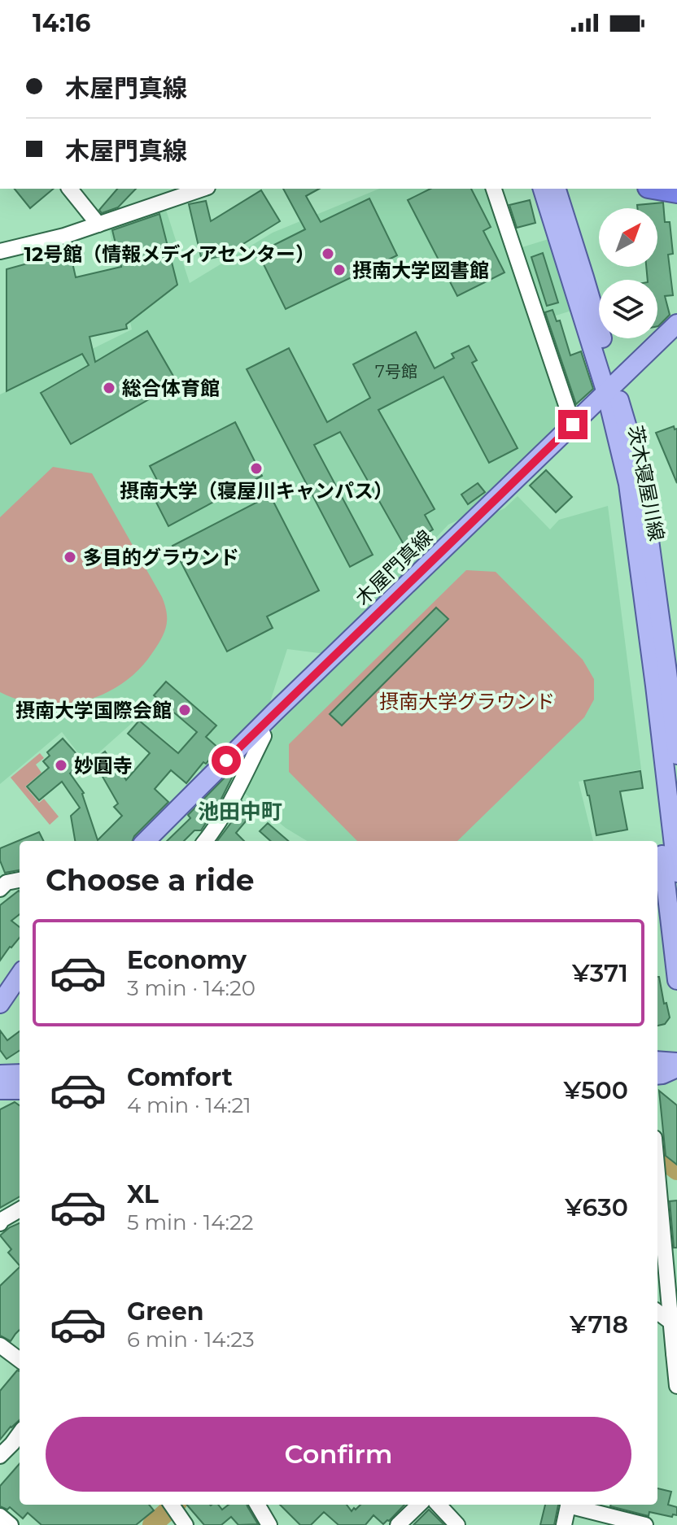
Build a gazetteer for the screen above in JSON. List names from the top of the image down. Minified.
{"streets":{"main road":["茨木寝屋川線","木屋門真線"]},"crossings":[["茨木寝屋川線","木屋門真線"]],"districts":["池田中町"],"parks":["摂南大学グラウンド"],"places":["12号館（情報メディアセンター）","摂南大学図書館","総合体育館","摂南大学（寝屋川キャンパス）","多目的グラウンド","摂南大学国際会館","妙圓寺"],"house_numbers":["7号館"],"north":"top right","page":{"status":"14:16","banner":["木屋門真線","木屋門真線"],"heading":"Choose a ride","list":[{"name":"Economy","note":"3 min · 14:20","value":"¥371"},{"name":"Comfort","note":"4 min · 14:21","value":"¥500"},{"name":"XL","note":"5 min · 14:22","value":"¥630"},{"name":"Green","note":"6 min · 14:23","value":"¥718"}],"buttons":"Confirm"}}
